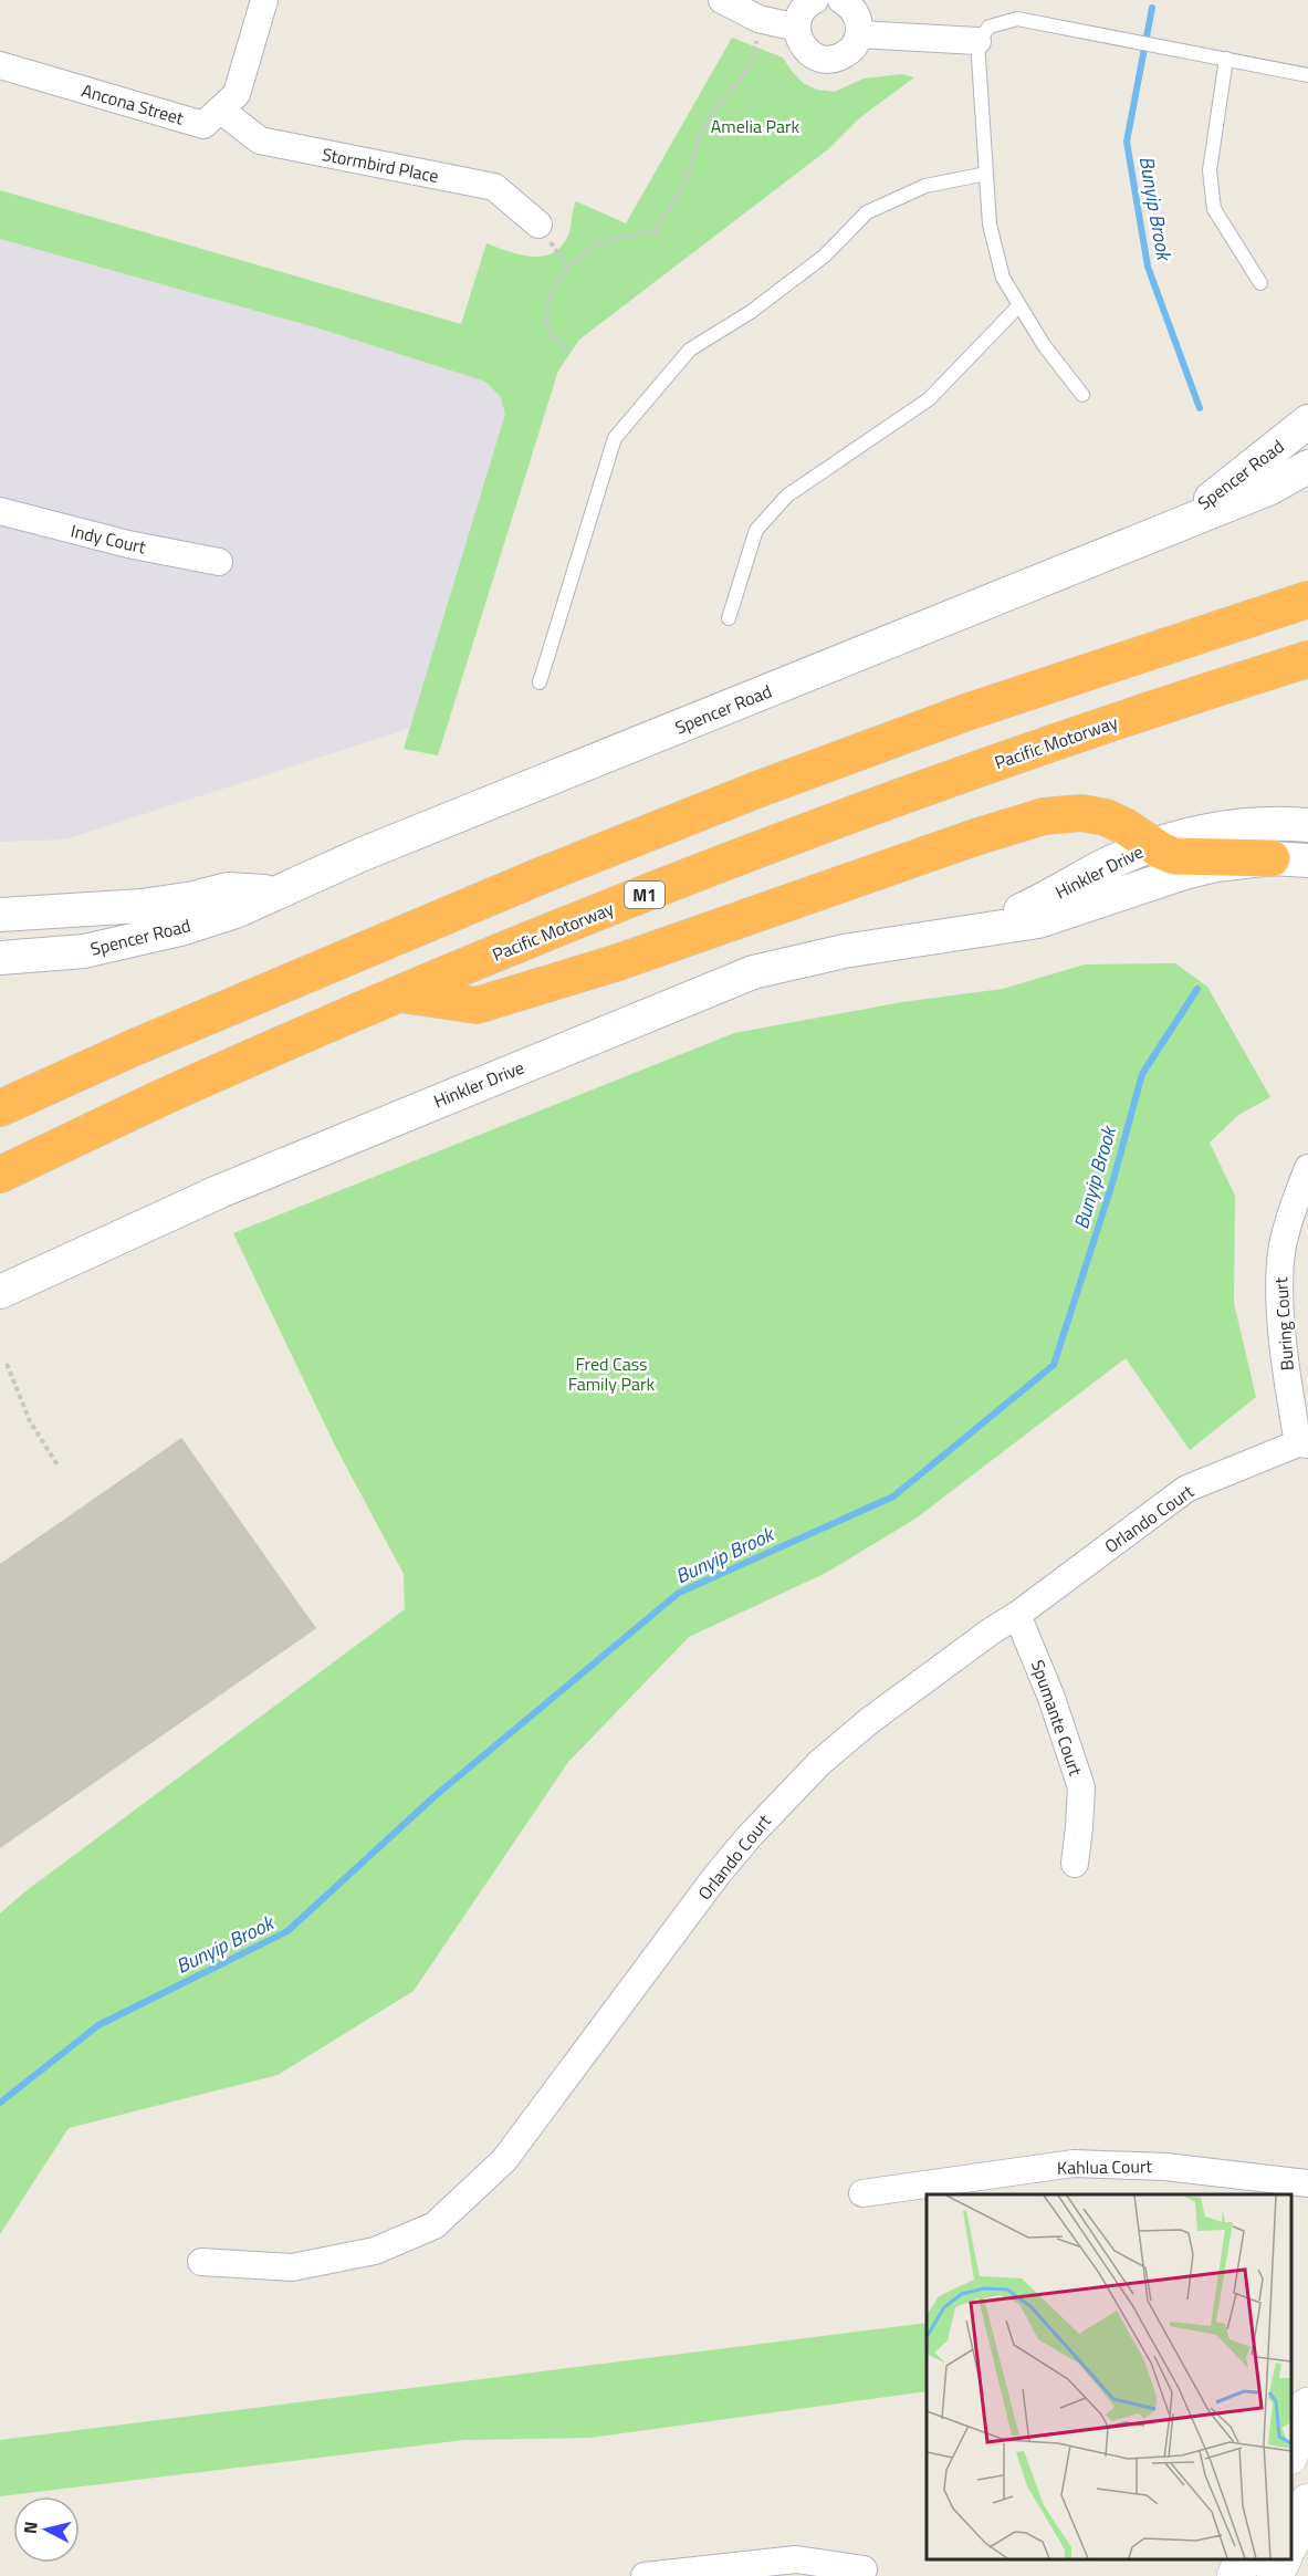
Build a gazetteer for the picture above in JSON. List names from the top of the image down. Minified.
{"streets":{"highway":["Pacific Motorway","M1"],"street":["Ancona Street","Stormbird Place","Spencer Road","Indy Court","Hinkler Drive","Buring Court","Orlando Court","Spumante Court","Kahlua Court"]},"crossings":[["Ancona Street","Stormbird Place"],["Buring Court","Orlando Court"],["Orlando Court","Spumante Court"]],"water":["Bunyip Brook"],"parks":["Amelia Park","Fred Cass Family Park"],"north":"left"}
